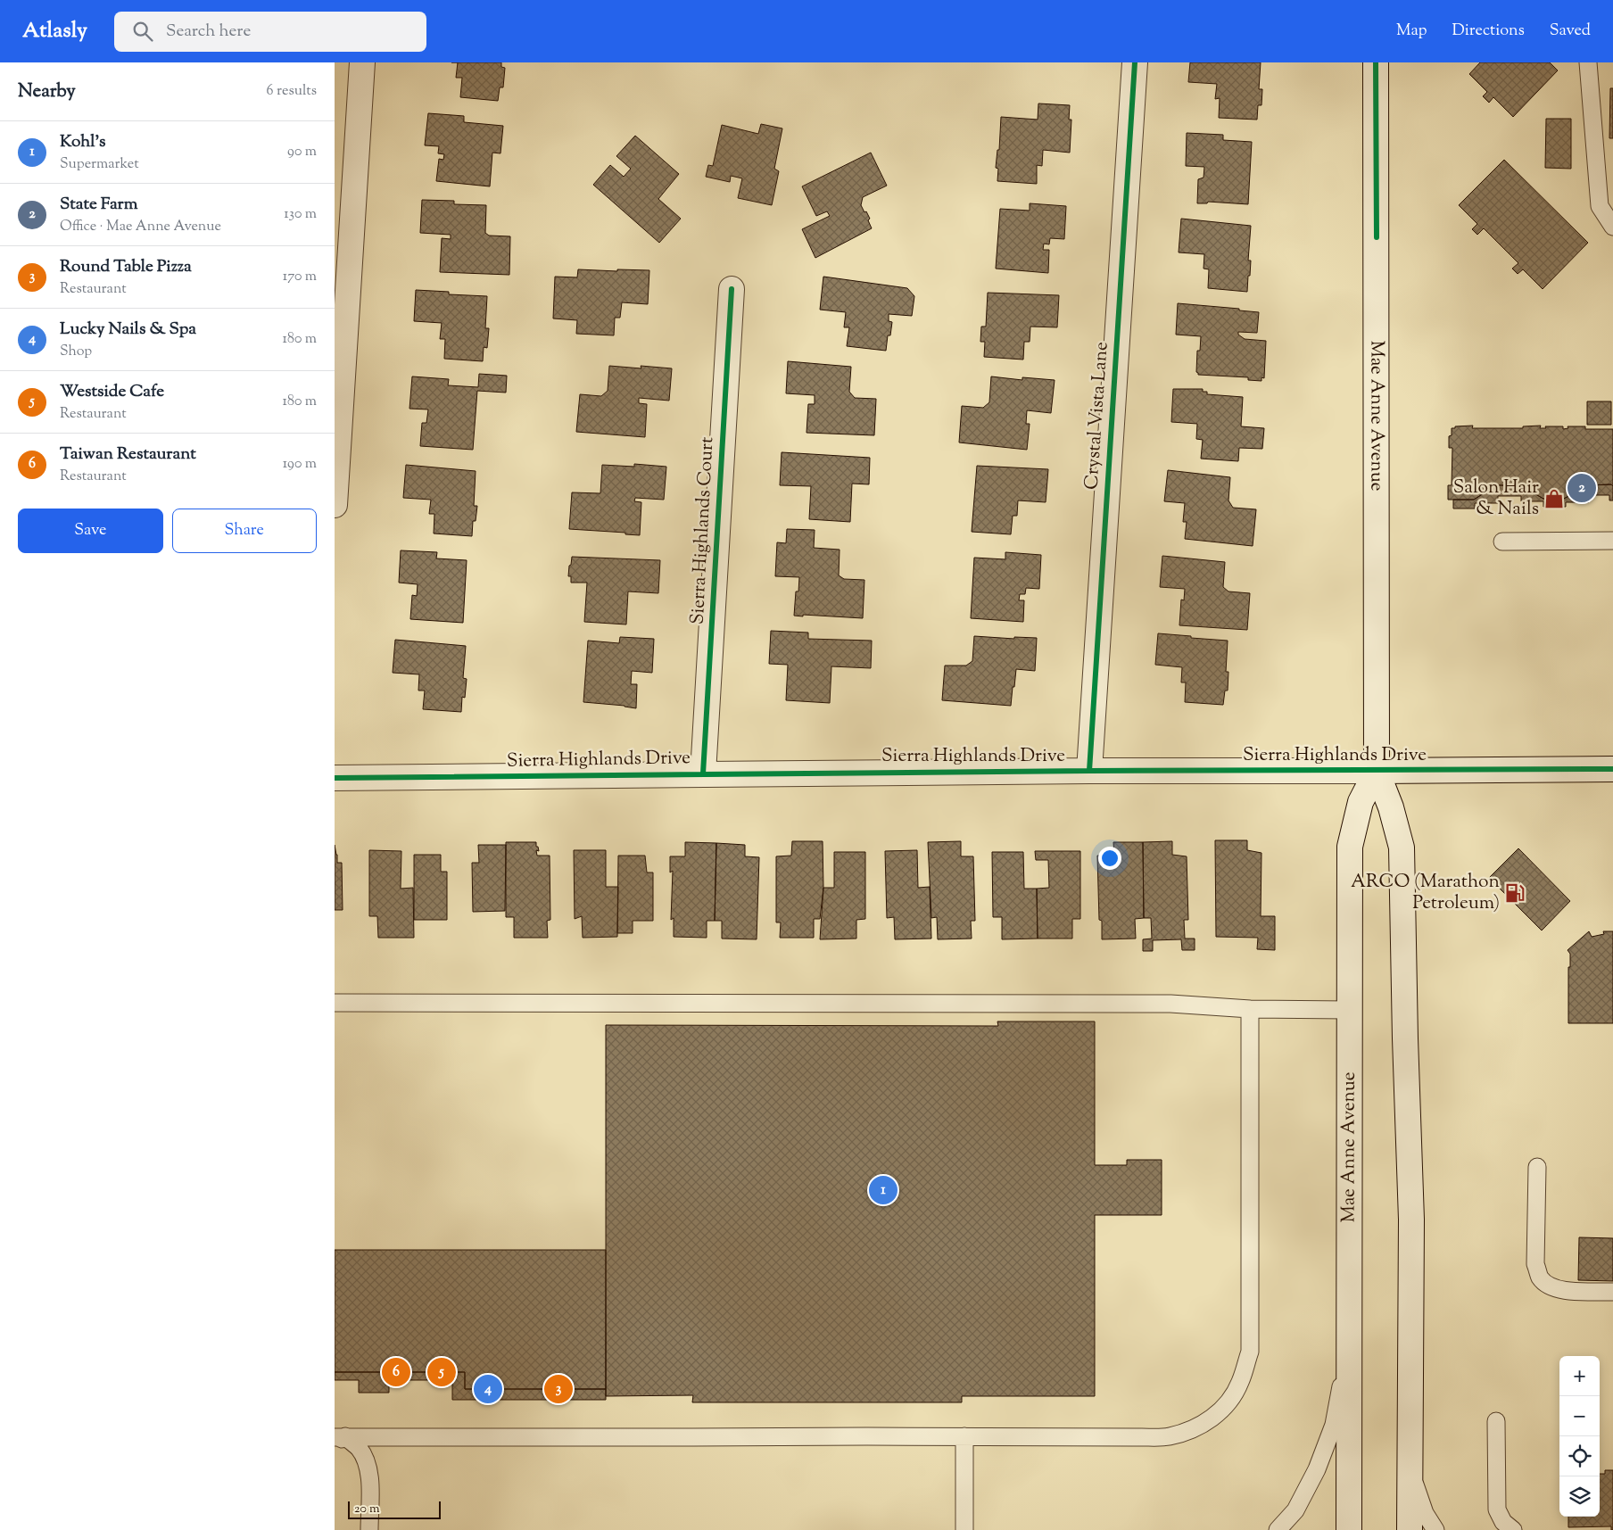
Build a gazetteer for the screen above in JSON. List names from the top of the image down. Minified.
{"streets":{"street":["Crystal Vista Lane","Mae Anne Avenue","Sierra Highlands Court","Sierra Highlands Drive"]},"crossings":[["Crystal Vista Lane","Sierra Highlands Drive"],["Mae Anne Avenue","Sierra Highlands Drive"],["Sierra Highlands Court","Sierra Highlands Drive"]],"places":{"shop":["Salon Hair & Nails"],"fuel station":["ARCO (Marathon Petroleum)"]},"scale_bar":"20 m","page":{"header":"Atlasly","search":"Search here","nav":["Map","Directions","Saved"],"heading":["Nearby","6 results"],"list":[{"mark":"1","name":"Kohl's","note":"Supermarket","value":"90 m"},{"mark":"2","name":"State Farm","note":"Office · Mae Anne Avenue","value":"130 m"},{"mark":"3","name":"Round Table Pizza","note":"Restaurant","value":"170 m"},{"mark":"4","name":"Lucky Nails & Spa","note":"Shop","value":"180 m"},{"mark":"5","name":"Westside Cafe","note":"Restaurant","value":"180 m"},{"mark":"6","name":"Taiwan Restaurant","note":"Restaurant","value":"190 m"}],"pins":["2","1","5","6","3","4"],"buttons":["Save","Share"],"map_buttons":["+","−"],"scale":"20 m"}}
